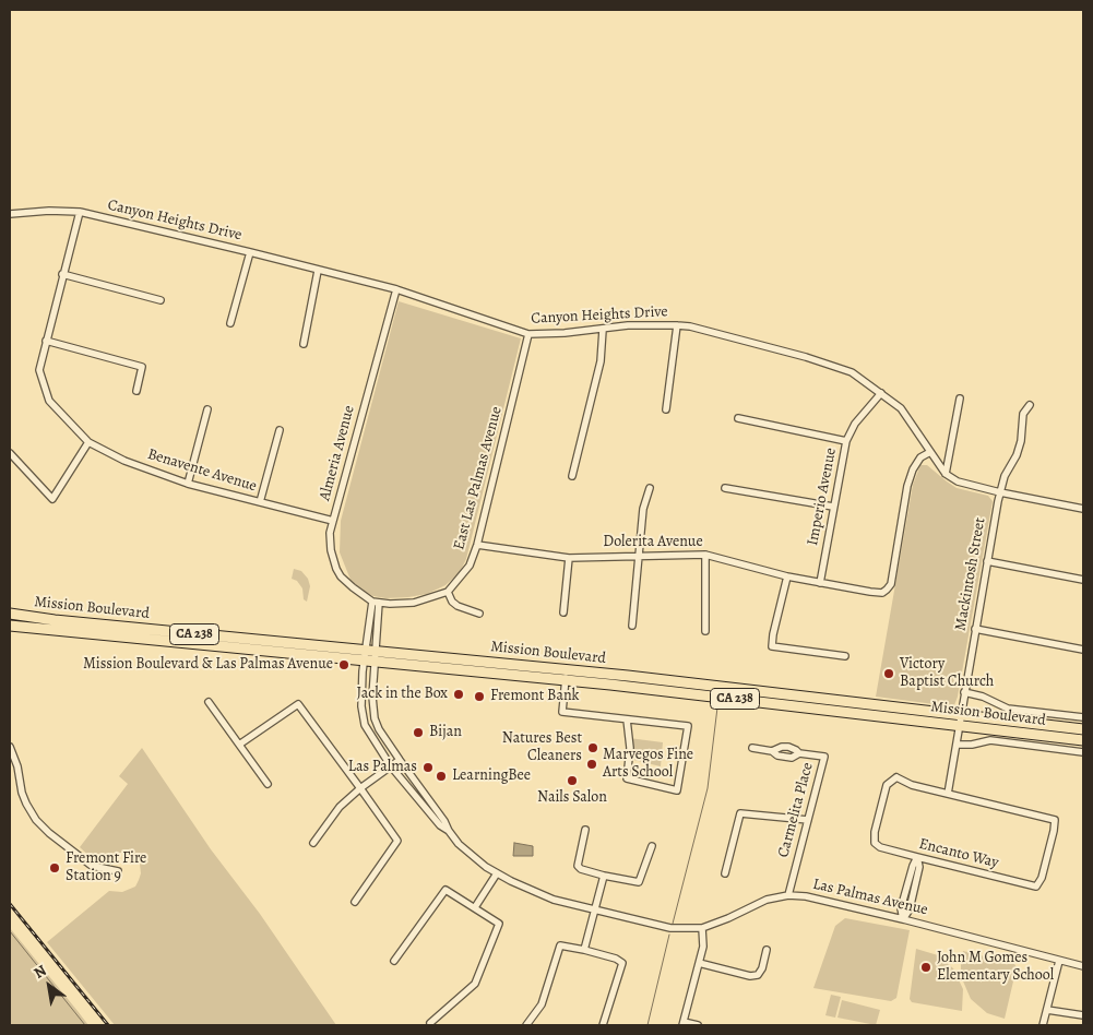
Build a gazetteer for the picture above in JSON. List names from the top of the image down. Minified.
{"streets":{"main road":["Mission Boulevard","CA 238"],"street":["Canyon Heights Drive","Almeria Avenue","Benavente Avenue","East Las Palmas Avenue","Imperio Avenue","Dolerita Avenue","Mackintosh Street","Carmelita Place","Encanto Way","Las Palmas Avenue"]},"crossings":[["Canyon Heights Drive","Almeria Avenue"],["Canyon Heights Drive","Benavente Avenue"],["Canyon Heights Drive","East Las Palmas Avenue"],["Canyon Heights Drive","Imperio Avenue"],["Canyon Heights Drive","Dolerita Avenue"],["Almeria Avenue","Benavente Avenue"],["East Las Palmas Avenue","Dolerita Avenue"],["Imperio Avenue","Dolerita Avenue"],["Mackintosh Street","Mission Boulevard"],["Mackintosh Street","Encanto Way"],["Mission Boulevard","Las Palmas Avenue"],["Carmelita Place","Las Palmas Avenue"]],"places":["Mission Boulevard & Las Palmas Avenue","Victory Baptist Church","Jack in the Box","Fremont Bank","Bijan","Natures Best Cleaners","Marvegos Fine Arts School","Las Palmas","LearningBee","Nails Salon","Fremont Fire Station 9","John M Gomes Elementary School"],"north":"top left"}
